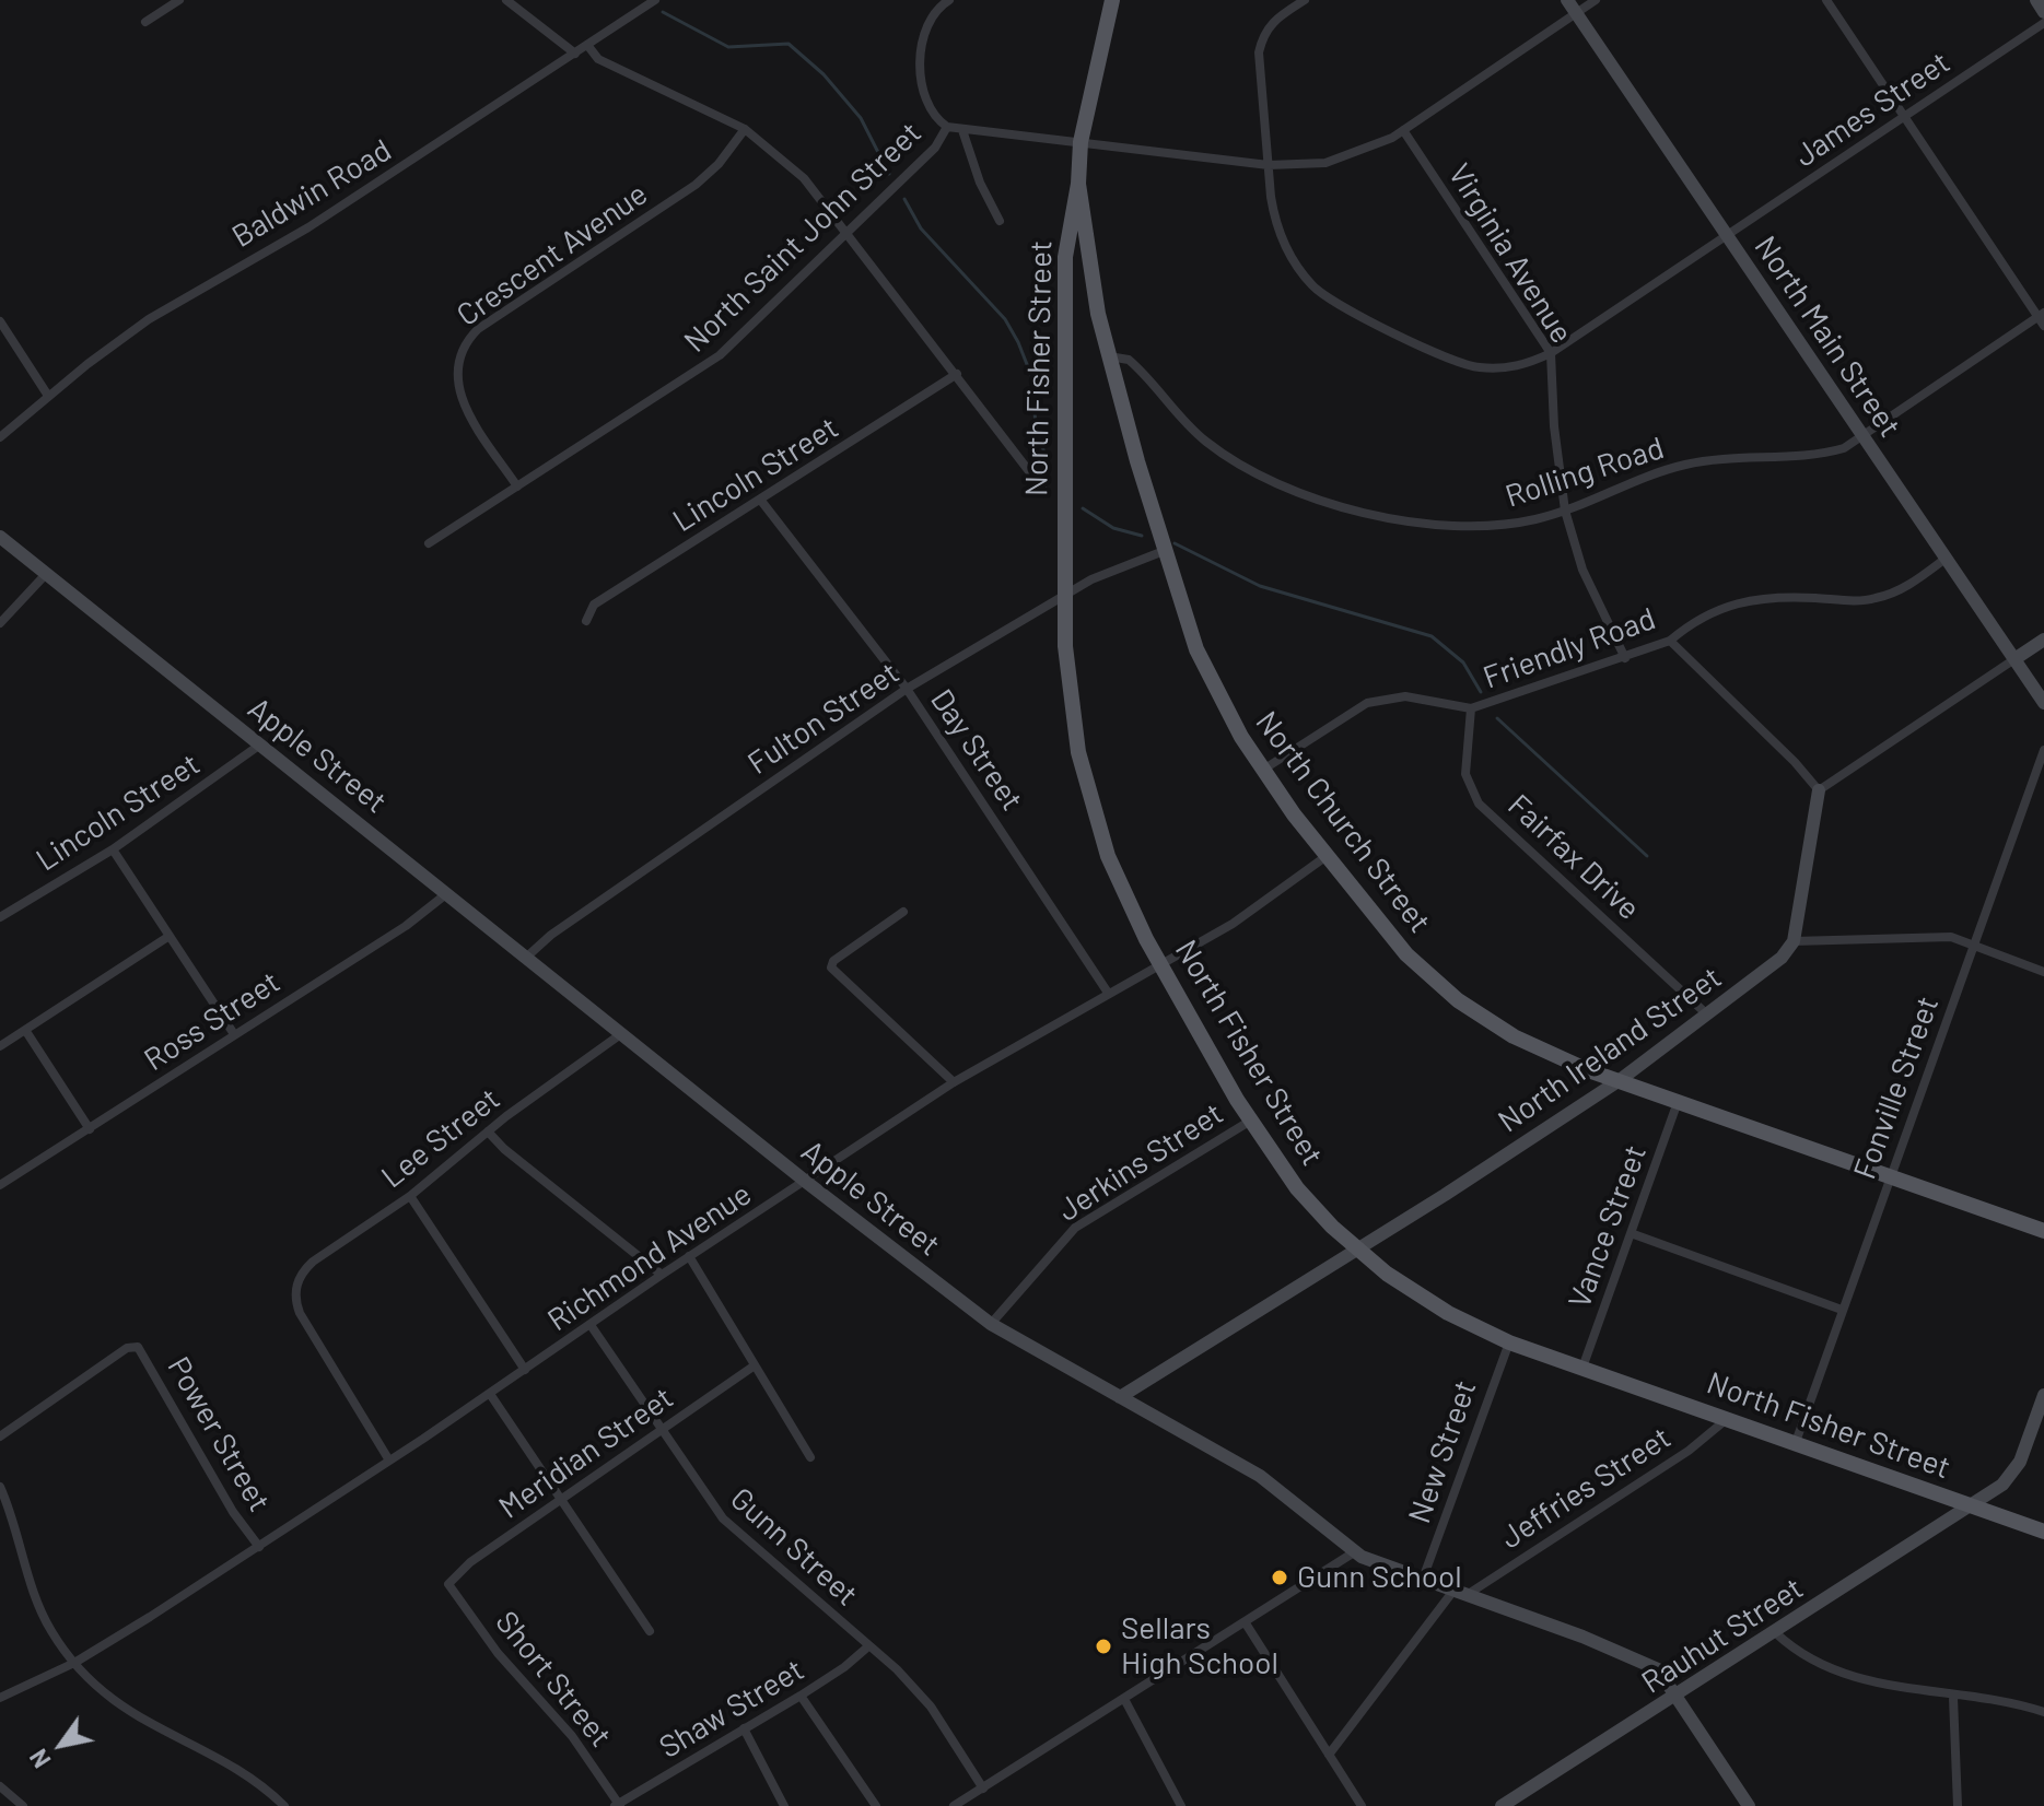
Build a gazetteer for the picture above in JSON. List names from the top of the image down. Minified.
{"streets":{"main road":["North Fisher Street","North Church Street"],"street":["James Street","Baldwin Road","North Saint John Street","Virginia Avenue","Crescent Avenue","North Main Street","Rolling Road","Lincoln Street","Friendly Road","Fulton Street","Day Street","Apple Street","Fairfax Drive","Ross Street","North Ireland Street","Fonville Street","Lee Street","Jerkins Street","Vance Street","Richmond Avenue","Power Street","New Street","Meridian Street","Jeffries Street","Gunn Street","Rauhut Street","Short Street","Shaw Street"]},"crossings":[["James Street","North Saint John Street"],["James Street","Virginia Avenue"],["James Street","North Main Street"],["North Saint John Street","Virginia Avenue"],["North Saint John Street","Crescent Avenue"],["North Saint John Street","North Main Street"],["North Saint John Street","North Church Street"],["Virginia Avenue","Rolling Road"],["Virginia Avenue","Friendly Road"],["North Main Street","Rolling Road"],["North Main Street","Friendly Road"],["North Fisher Street","Fulton Street"],["North Fisher Street","North Church Street"],["North Fisher Street","North Ireland Street"],["North Fisher Street","Fonville Street"],["North Fisher Street","Jerkins Street"],["North Fisher Street","Vance Street"],["North Fisher Street","Richmond Avenue"],["North Fisher Street","New Street"],["North Fisher Street","Jeffries Street"],["North Fisher Street","Rauhut Street"],["Rolling Road","North Church Street"],["Lincoln Street","Day Street"],["Lincoln Street","Apple Street"],["Friendly Road","North Church Street"],["Friendly Road","Fairfax Drive"],["Fulton Street","Day Street"],["Fulton Street","Apple Street"],["Fulton Street","North Church Street"],["Day Street","Richmond Avenue"],["Apple Street","Ross Street"],["Apple Street","North Ireland Street"],["Apple Street","Lee Street"],["Apple Street","Jerkins Street"],["Apple Street","Richmond Avenue"],["Apple Street","New Street"],["Apple Street","Jeffries Street"],["Apple Street","Rauhut Street"],["North Church Street","North Ireland Street"],["North Church Street","Fonville Street"],["North Church Street","Vance Street"],["North Church Street","Richmond Avenue"],["Fairfax Drive","North Ireland Street"],["Lee Street","Richmond Avenue"],["Richmond Avenue","Power Street"],["Richmond Avenue","Gunn Street"],["Meridian Street","Gunn Street"],["Meridian Street","Short Street"],["Gunn Street","Shaw Street"],["Short Street","Shaw Street"]],"places":["Gunn School","Sellars High School"],"north":"bottom left"}
